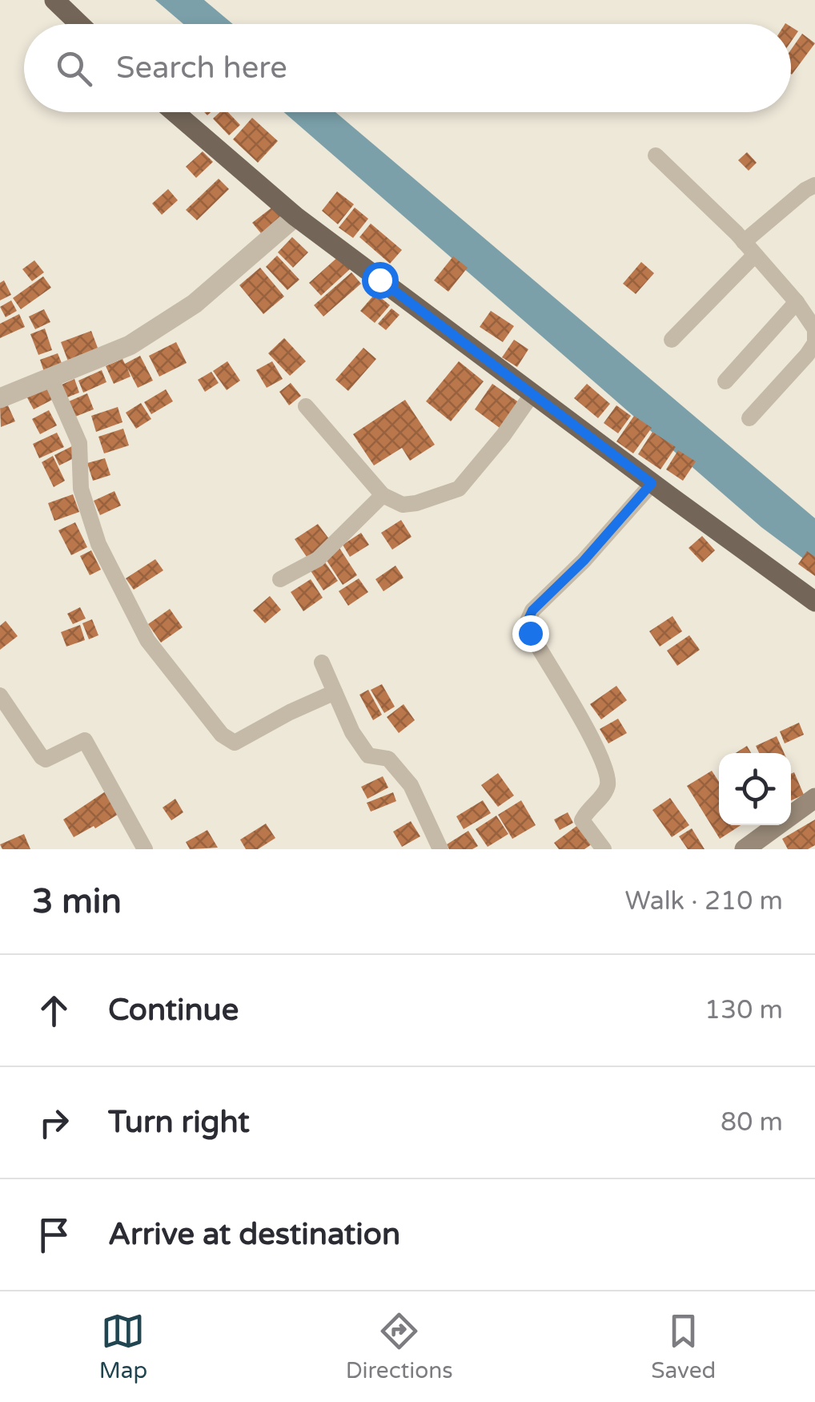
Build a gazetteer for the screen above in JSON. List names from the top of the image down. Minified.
{"page":{"search":"Search here","heading":["3 min","Walk · 210 m"],"list":[["Continue","130 m"],["Turn right","80 m"],"Arrive at destination"],"nav":["Map","Directions","Saved"]}}
